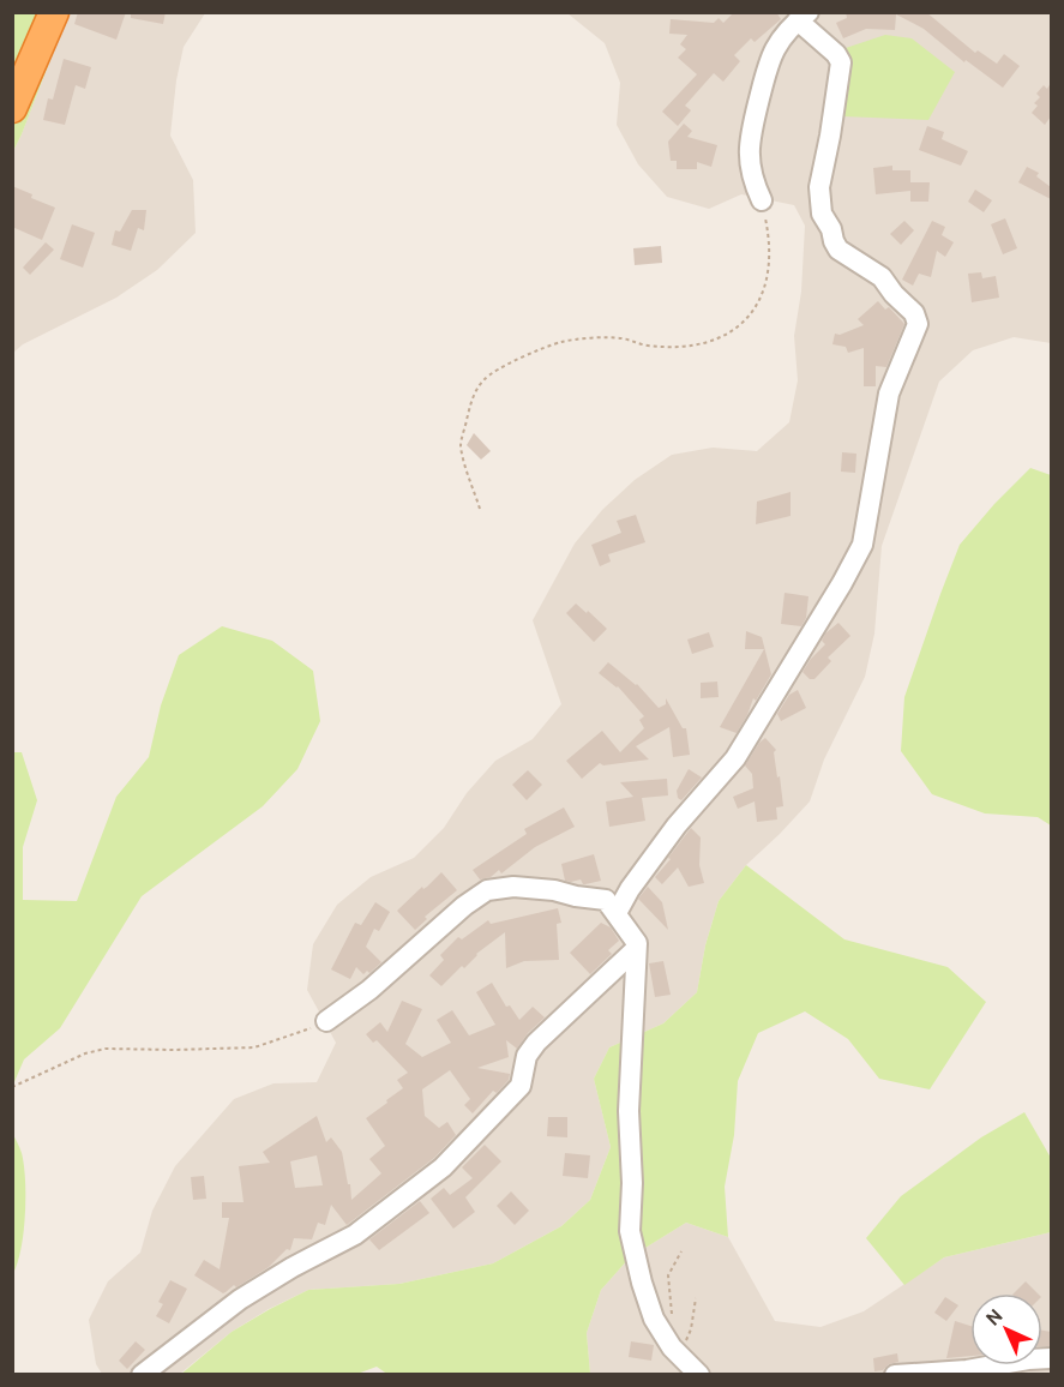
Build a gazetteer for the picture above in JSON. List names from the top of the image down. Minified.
{"north":"top left"}
